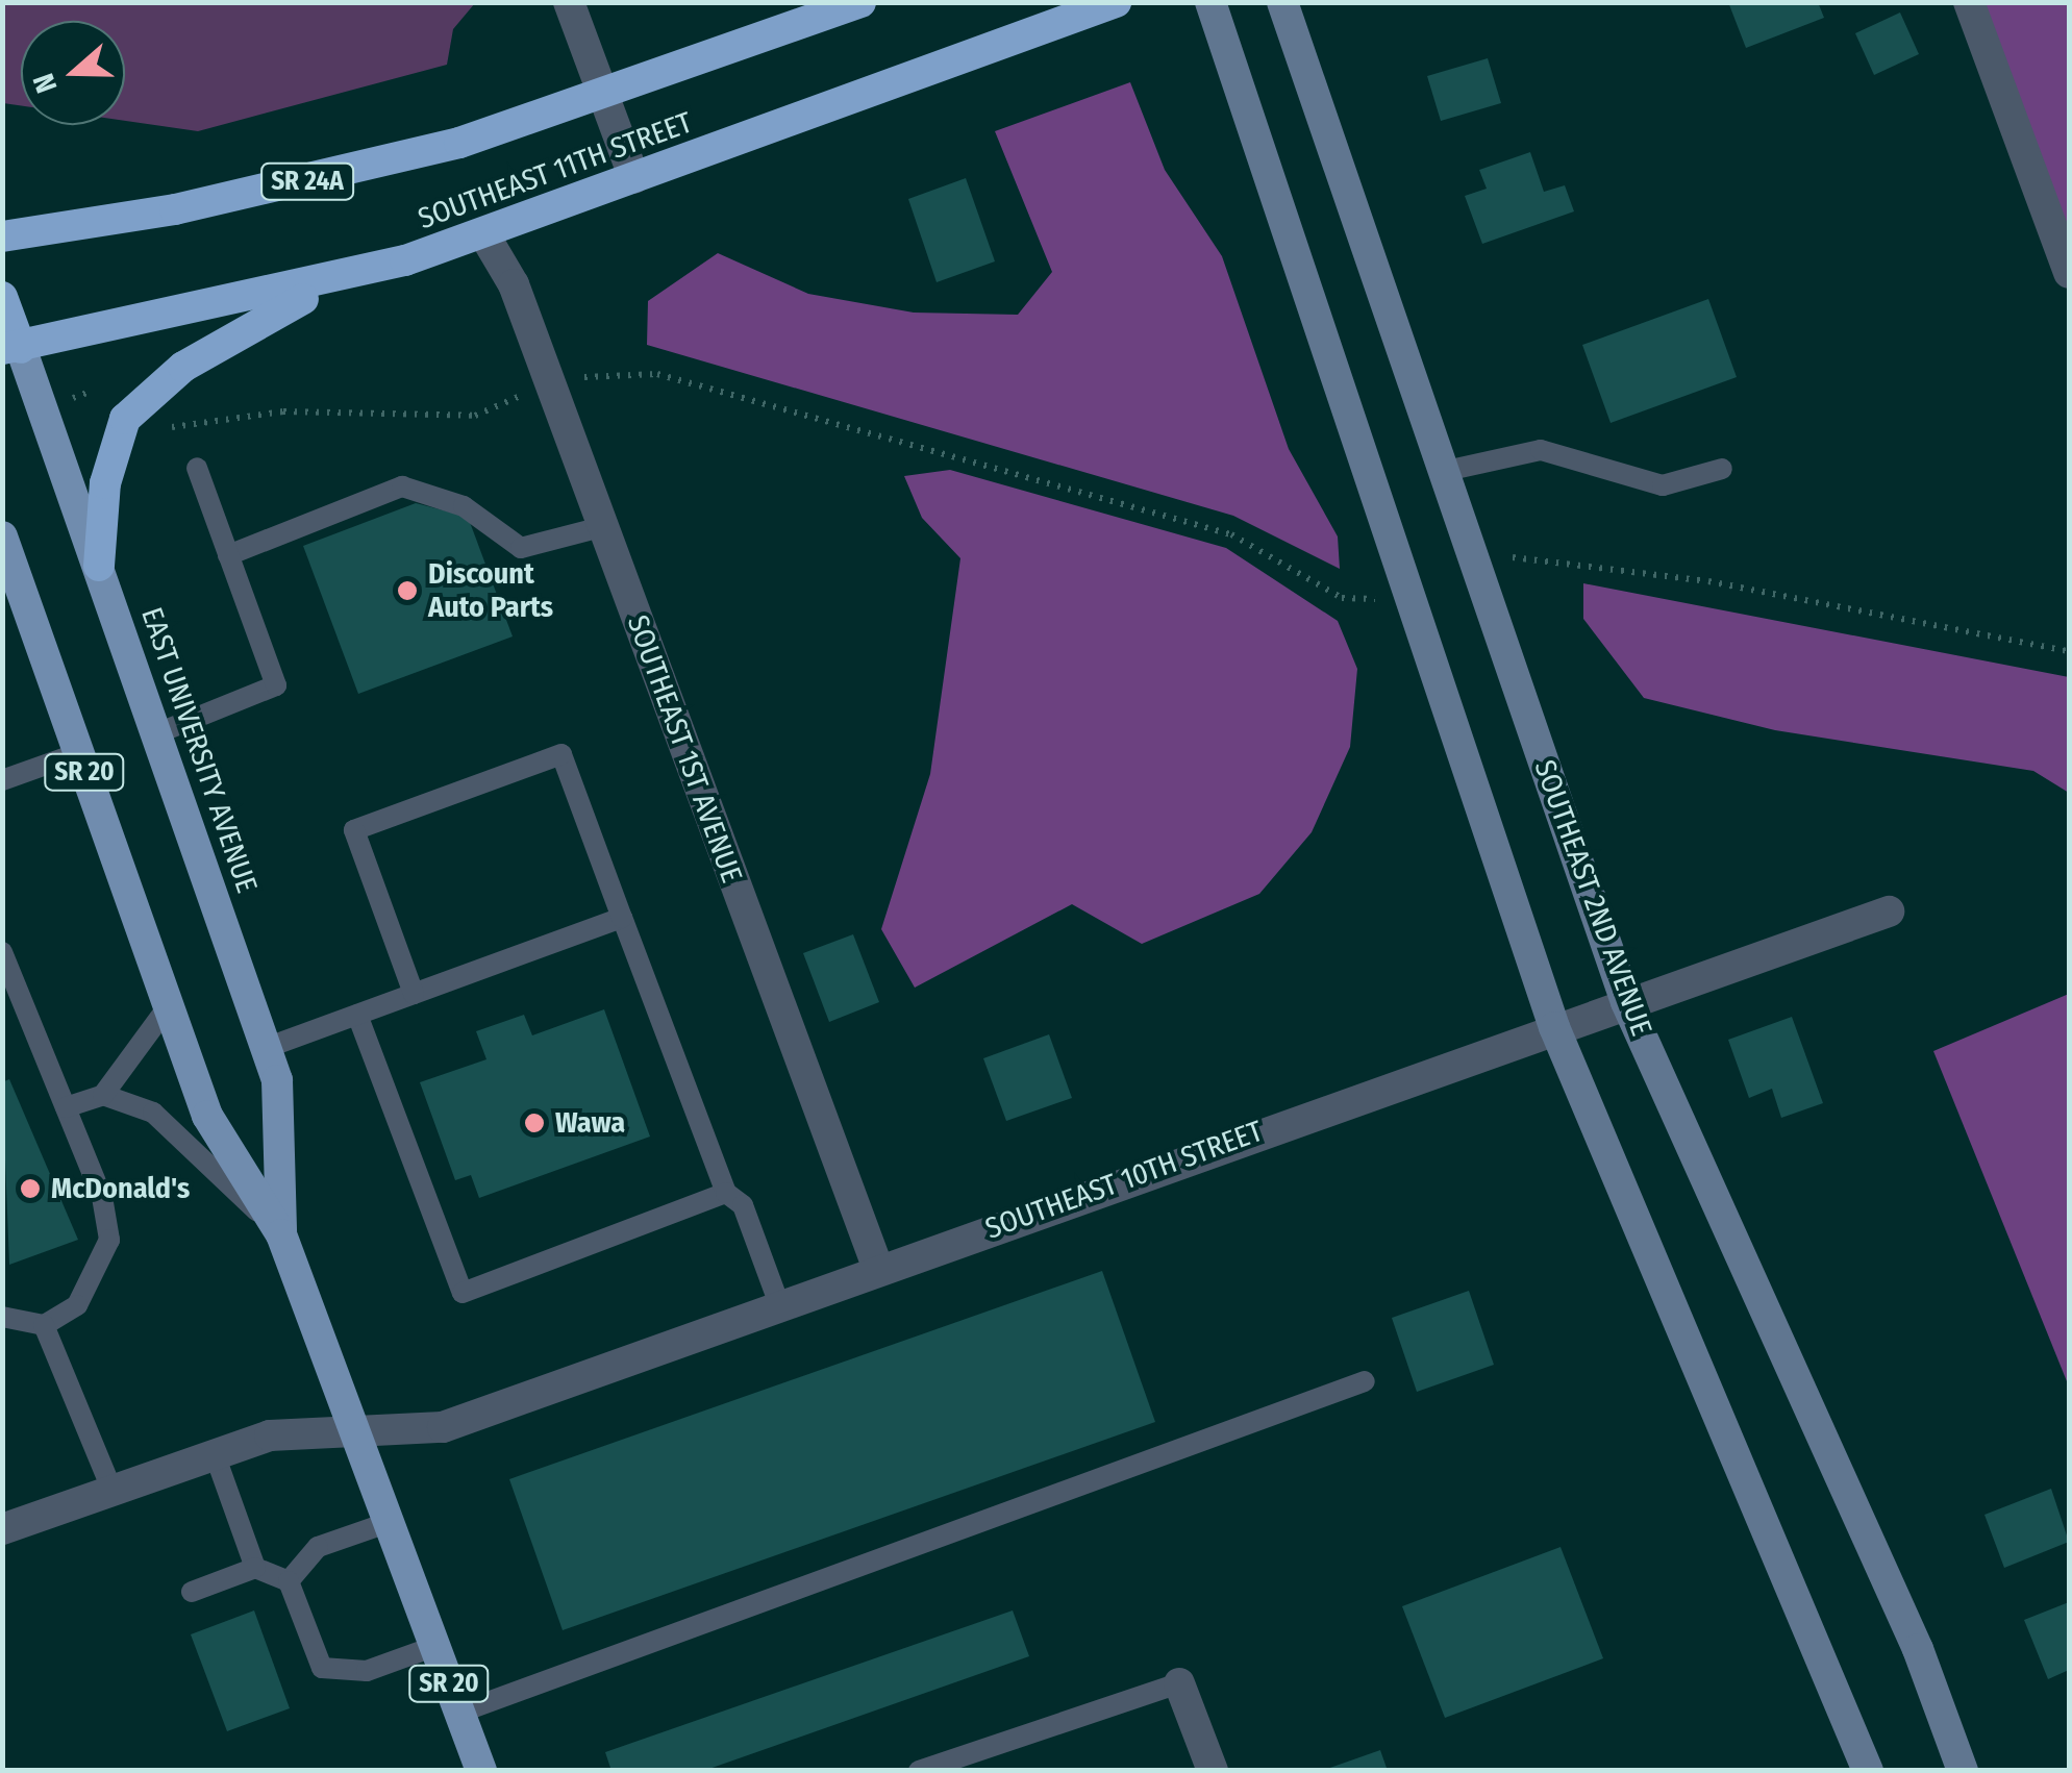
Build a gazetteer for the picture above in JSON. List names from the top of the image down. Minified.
{"streets":{"highway":["SOUTHEAST 11TH STREET","SR 24A","EAST UNIVERSITY AVENUE","SR 20"],"street":["SOUTHEAST 1ST AVENUE","SOUTHEAST 2ND AVENUE","SOUTHEAST 10TH STREET"]},"crossings":[["SOUTHEAST 11TH STREET","SOUTHEAST 1ST AVENUE"],["SOUTHEAST 11TH STREET","EAST UNIVERSITY AVENUE"],["SOUTHEAST 1ST AVENUE","SOUTHEAST 10TH STREET"],["EAST UNIVERSITY AVENUE","SOUTHEAST 10TH STREET"],["SOUTHEAST 2ND AVENUE","SOUTHEAST 10TH STREET"]],"places":["Discount Auto Parts","Wawa","McDonald's"],"north":"left"}
